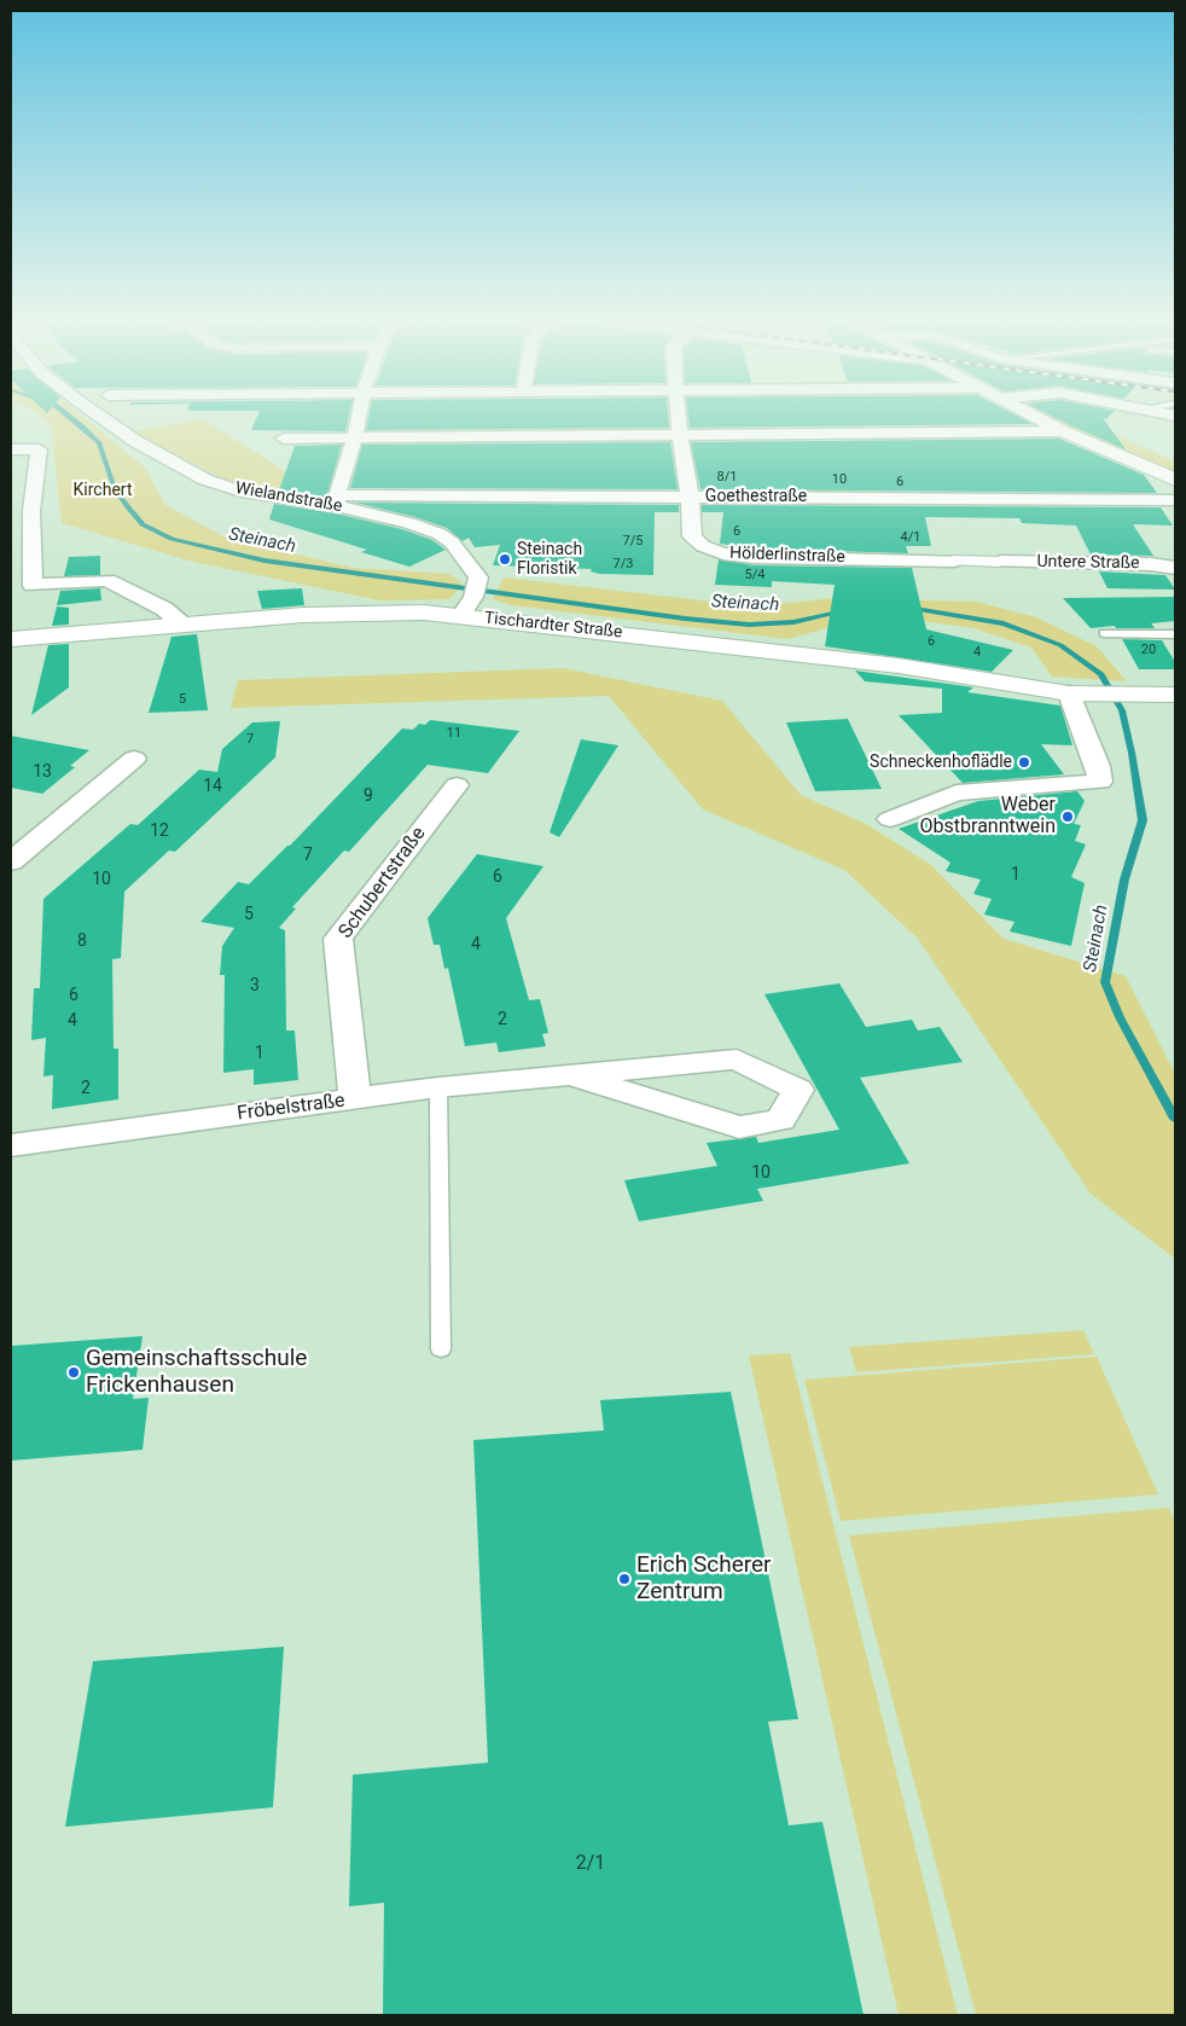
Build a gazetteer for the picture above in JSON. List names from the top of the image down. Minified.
{"streets":{"street":["Goethestraße","Wielandstraße","Hölderlinstraße","Untere Straße","Tischardter Straße","Schubertstraße","Fröbelstraße"]},"crossings":[["Goethestraße","Wielandstraße"],["Goethestraße","Hölderlinstraße"],["Wielandstraße","Tischardter Straße"],["Schubertstraße","Fröbelstraße"]],"water":["Steinach"],"parks":["Kirchert"],"places":["Steinach Floristik","Schneckenhoflädle","Weber Obstbranntwein","Gemeinschaftsschule Frickenhausen","Erich Scherer Zentrum"],"house_numbers":["8/1","10","6","6","4/1","7/5","7/3","5/4","6","20","4","5","11","7","13","14","9","12","7","1","6","10","5","8","4","3","6","2","4","1","2","10","2/1"]}
